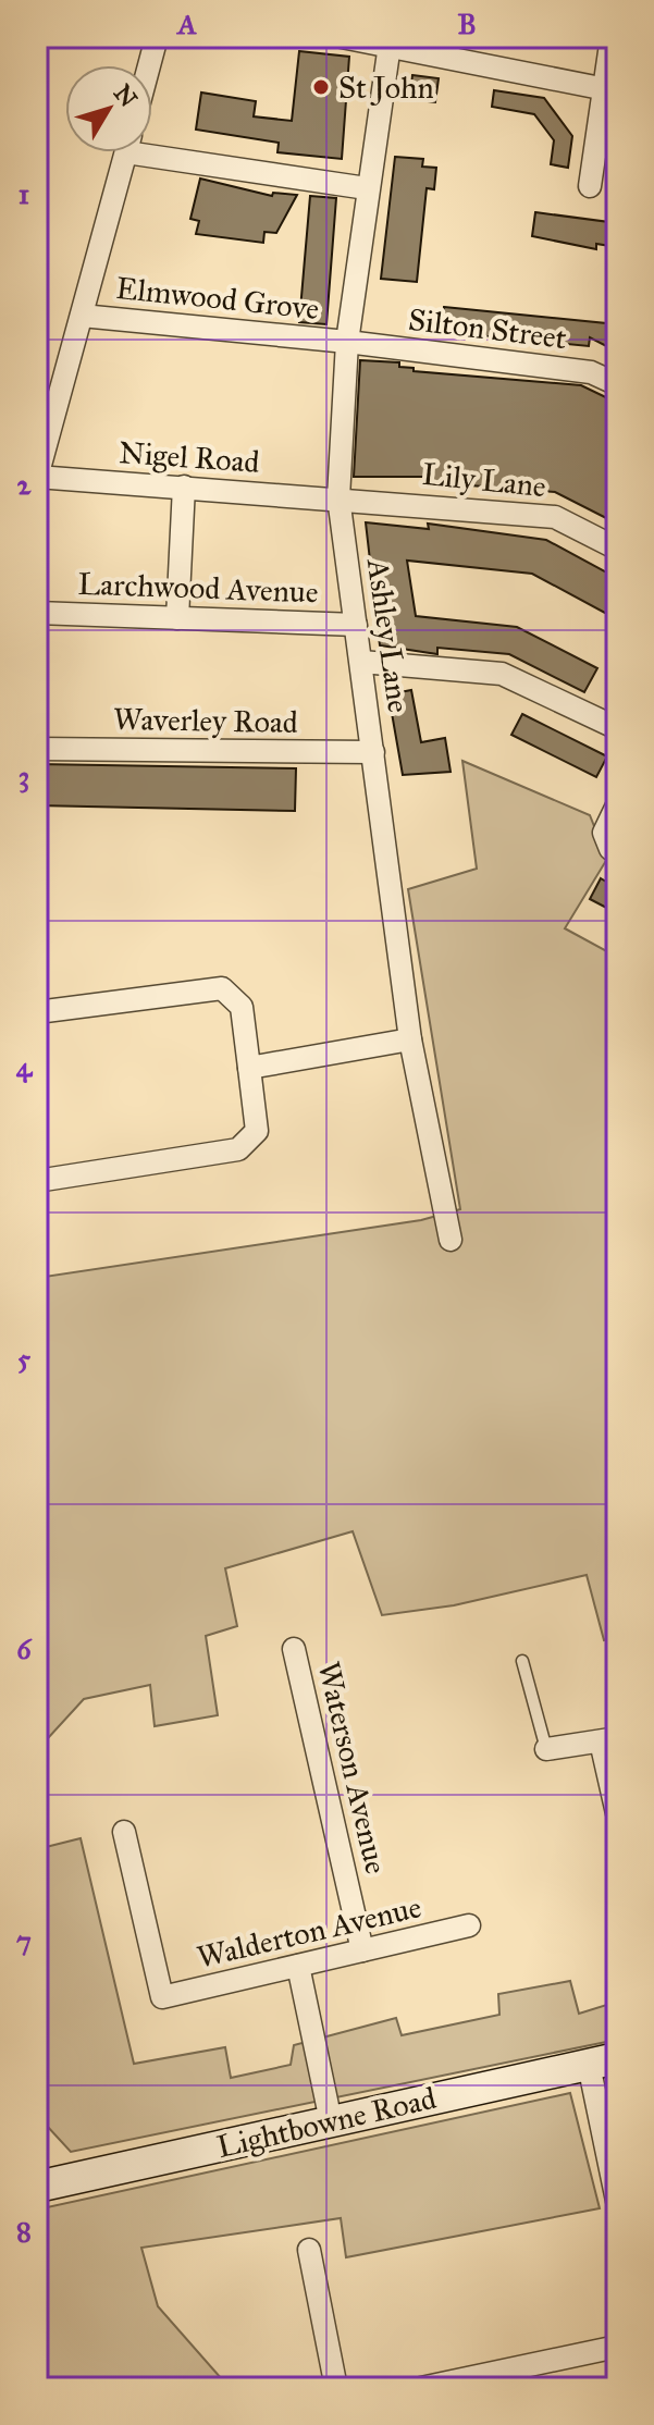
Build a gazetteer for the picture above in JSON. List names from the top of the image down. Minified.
{"streets":{"main road":["Lightbowne Road"],"street":["Elmwood Grove","Silton Street","Nigel Road","Lily Lane","Larchwood Avenue","Ashley Lane","Waverley Road","Waterson Avenue","Walderton Avenue"]},"crossings":[["Elmwood Grove","Silton Street"],["Elmwood Grove","Ashley Lane"],["Silton Street","Ashley Lane"],["Nigel Road","Lily Lane"],["Nigel Road","Ashley Lane"],["Lily Lane","Ashley Lane"],["Larchwood Avenue","Ashley Lane"],["Ashley Lane","Waverley Road"],["Waterson Avenue","Walderton Avenue"]],"places":["St John"],"north":"top right","grid":{"columns":["A","B"],"rows":["1","2","3","4","5","6","7","8"]}}
